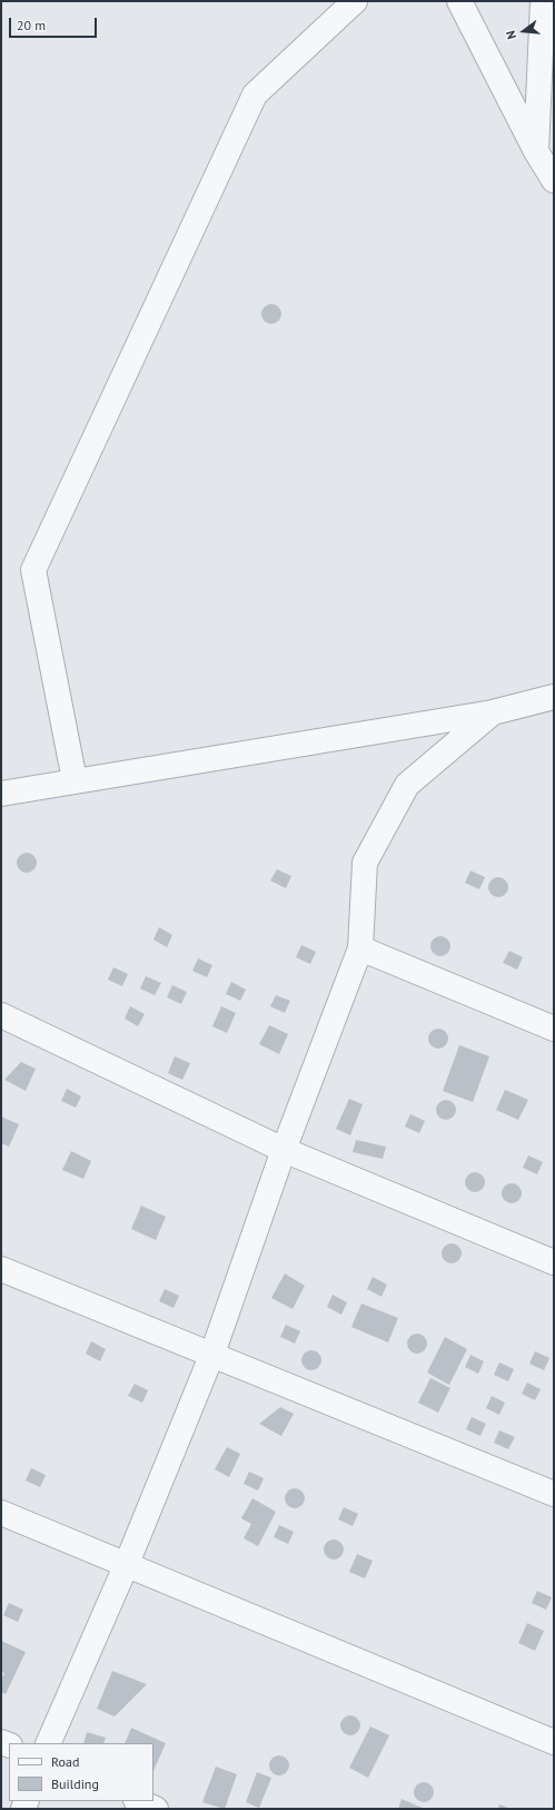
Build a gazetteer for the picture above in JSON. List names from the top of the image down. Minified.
{"legend":["Road","Building"],"scale_bar":"20 m","north":"left"}
